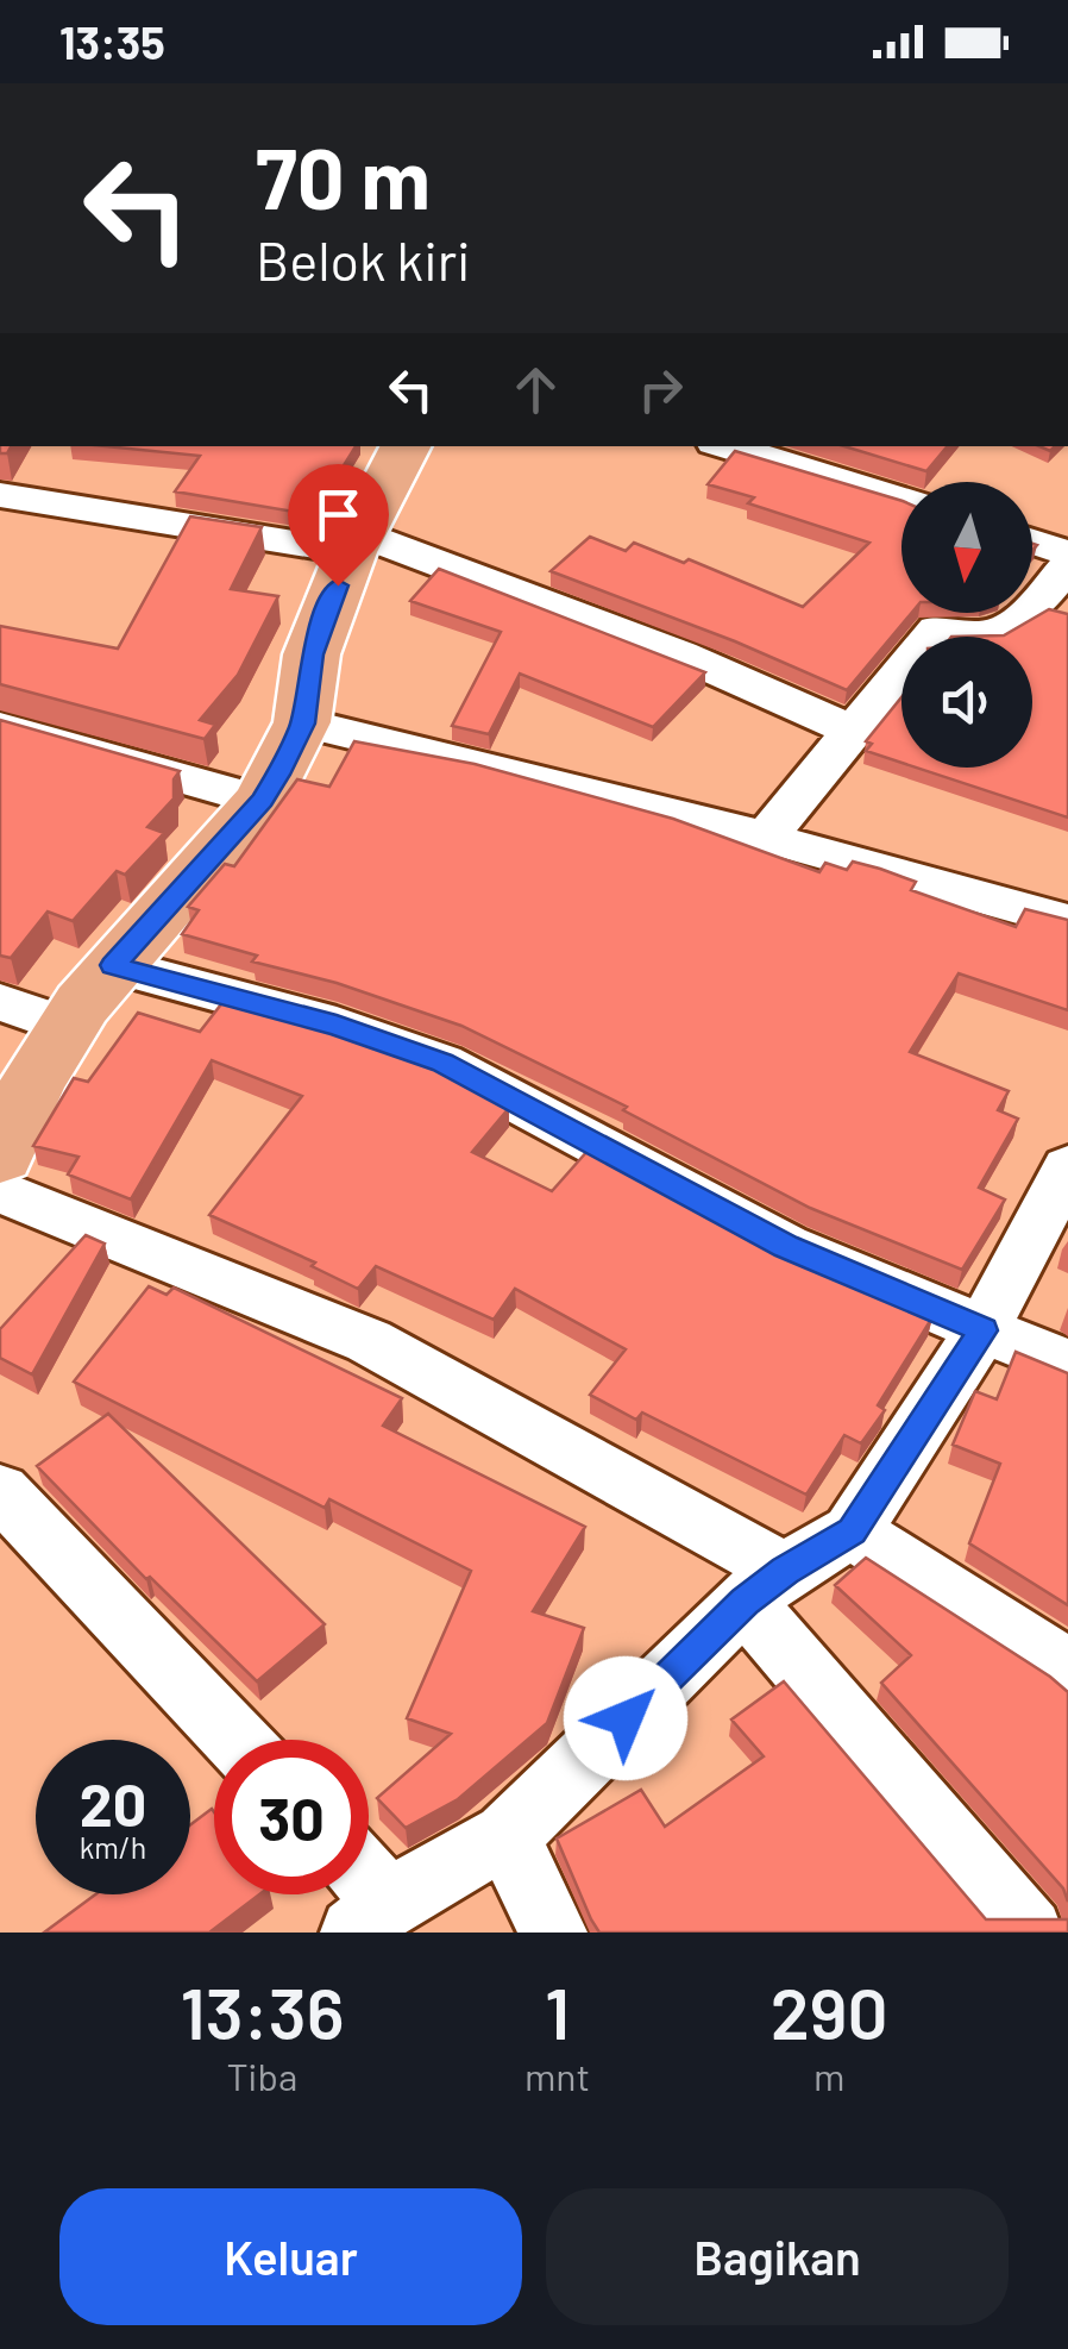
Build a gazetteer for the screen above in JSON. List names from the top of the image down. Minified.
{"north":"bottom","page":{"status":"13:35","turn":["70 m","Belok kiri"],"speed":"20 km/h","limit":"30","eta":["13:36","Tiba","1","mnt","290","m"],"buttons":["Keluar","Bagikan"]}}
